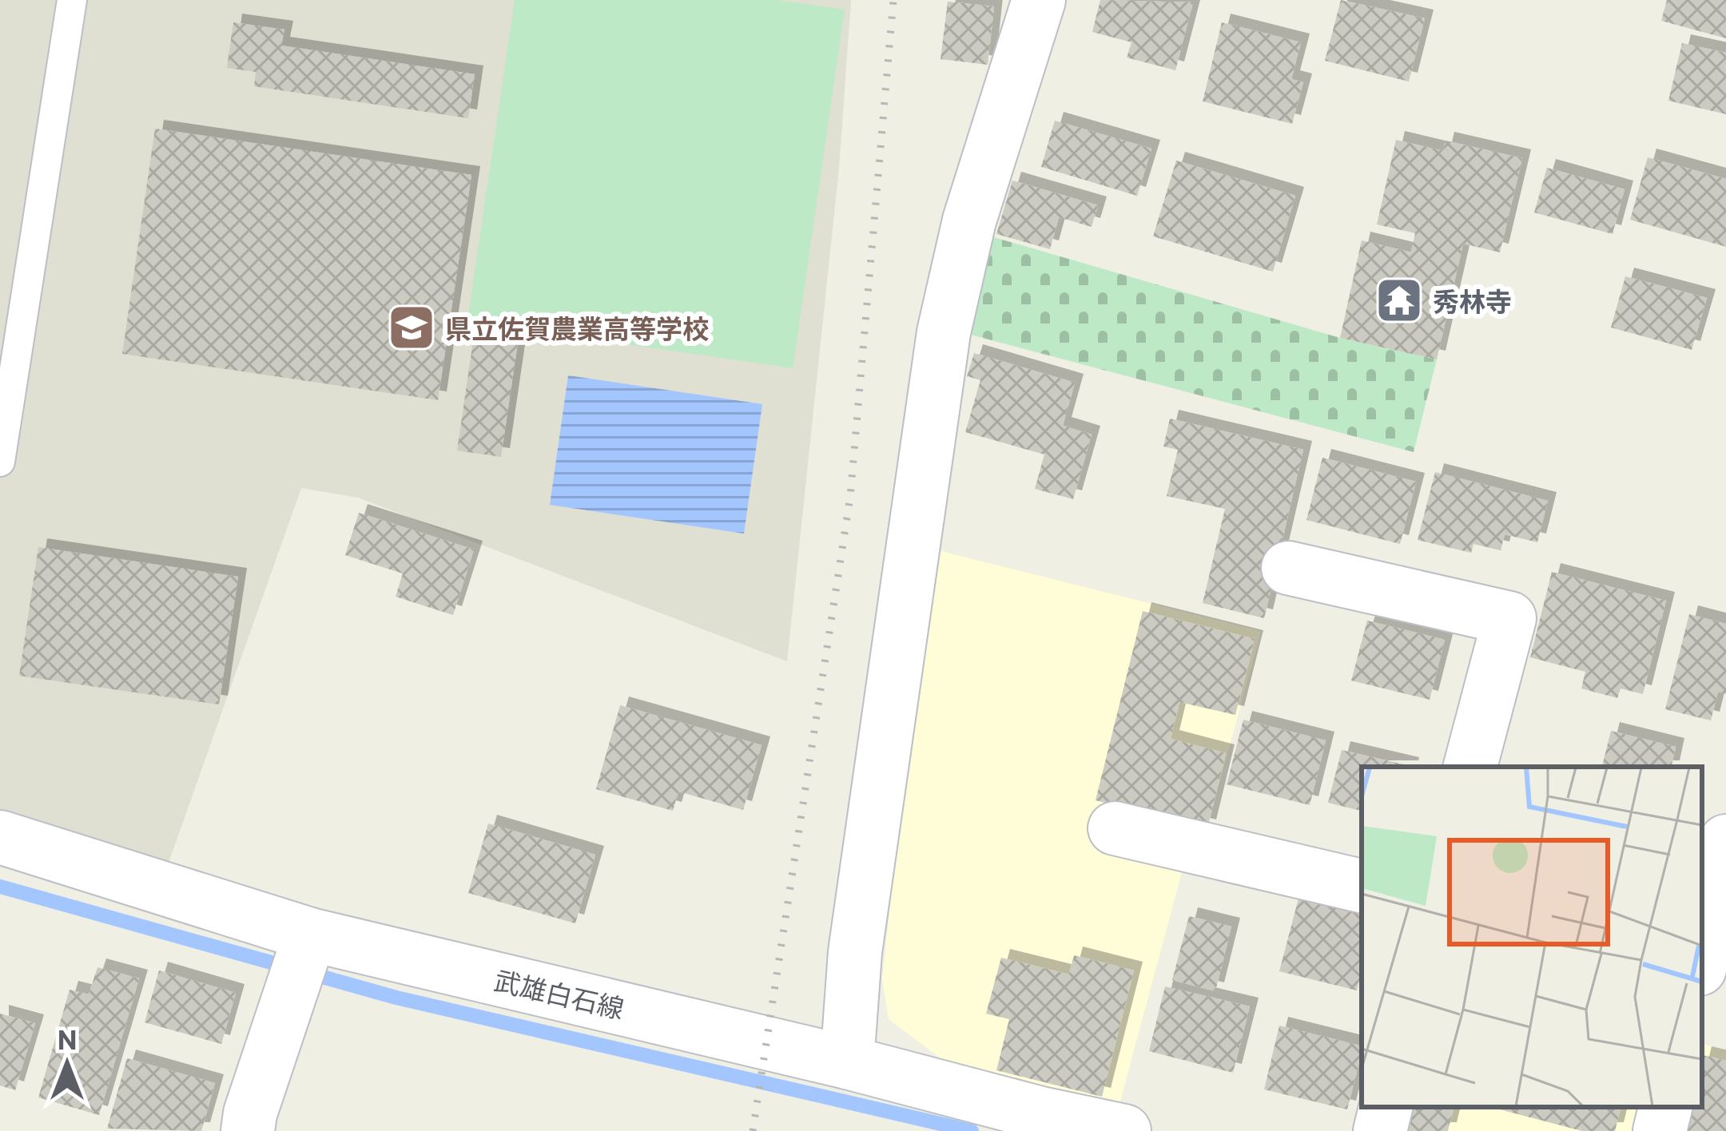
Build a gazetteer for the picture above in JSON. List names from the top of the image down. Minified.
{"streets":{"street":["武雄白石線"]},"places":{"temple":["秀林寺"],"school or university":["県立佐賀農業高等学校"]},"north":"top"}
